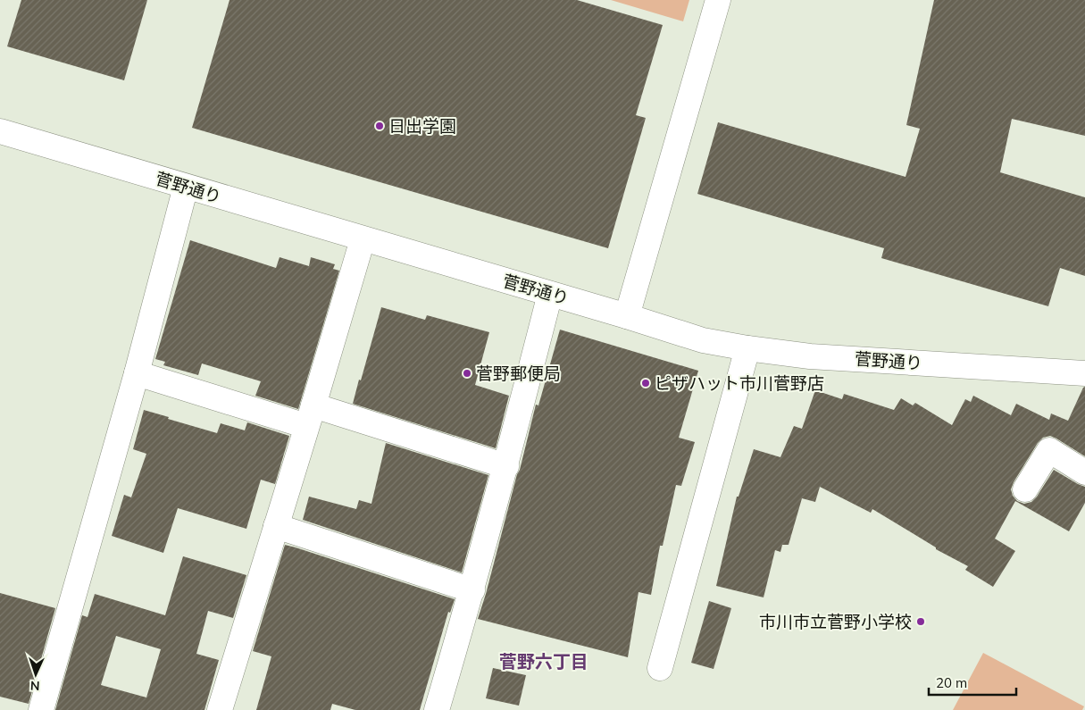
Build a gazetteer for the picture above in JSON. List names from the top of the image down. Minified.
{"streets":{"street":["菅野通り"]},"districts":["菅野六丁目"],"places":["日出学園","菅野郵便局","ピザハット市川菅野店","市川市立菅野小学校"],"scale_bar":"20 m","north":"bottom"}
